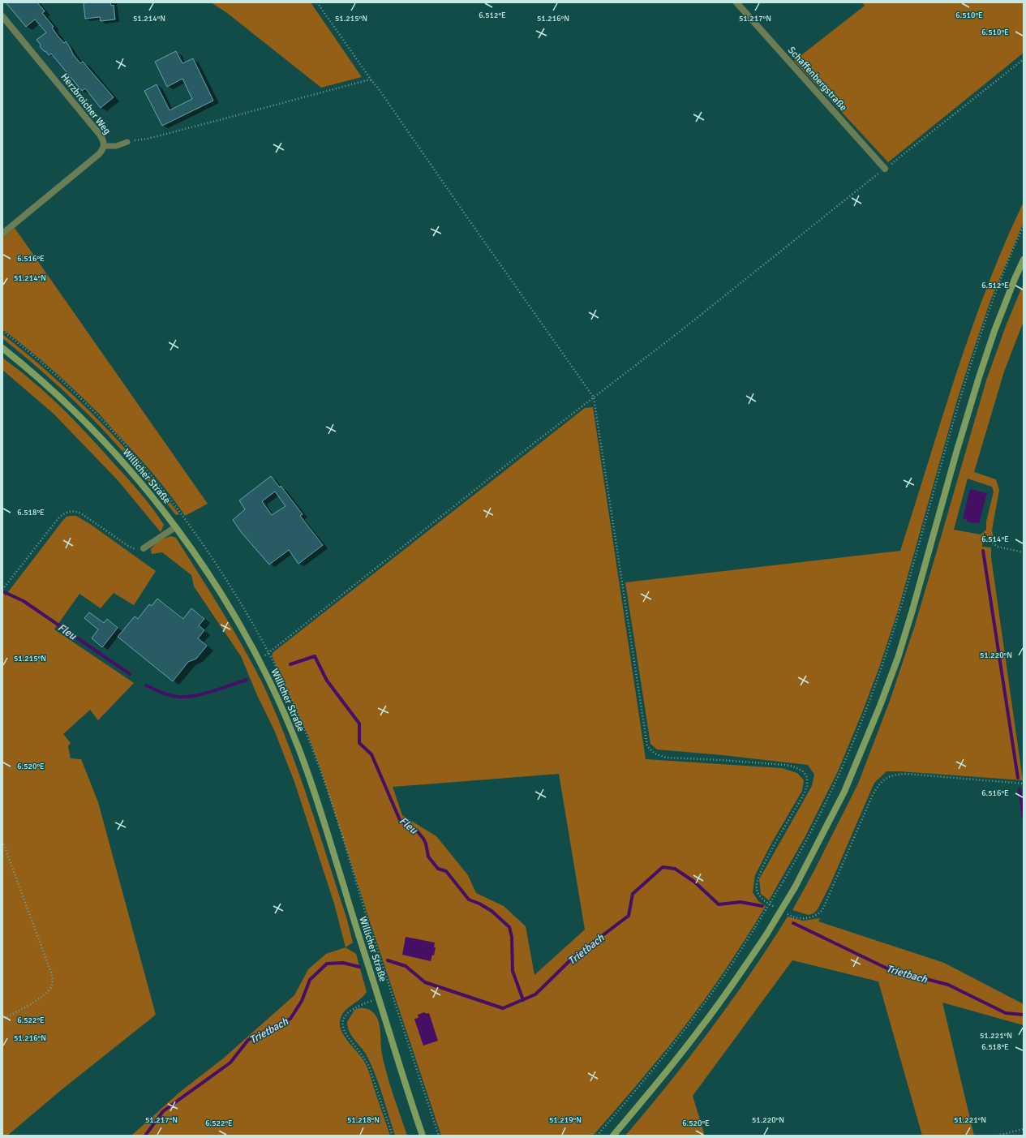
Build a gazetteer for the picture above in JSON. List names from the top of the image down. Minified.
{"streets":{"main road":["Willicher Straße"],"street":["Schaffenbergstraße","Herzbroicher Weg"]},"water":["Fleu","Trietbach"],"coordinates":["6.512°E","6.510°E","51.214°N","51.215°N","51.216°N","51.217°N","6.516°E","6.518°E","6.514°E","51.220°N","6.520°E","6.522°E","51.221°N","51.218°N","51.219°N"]}
